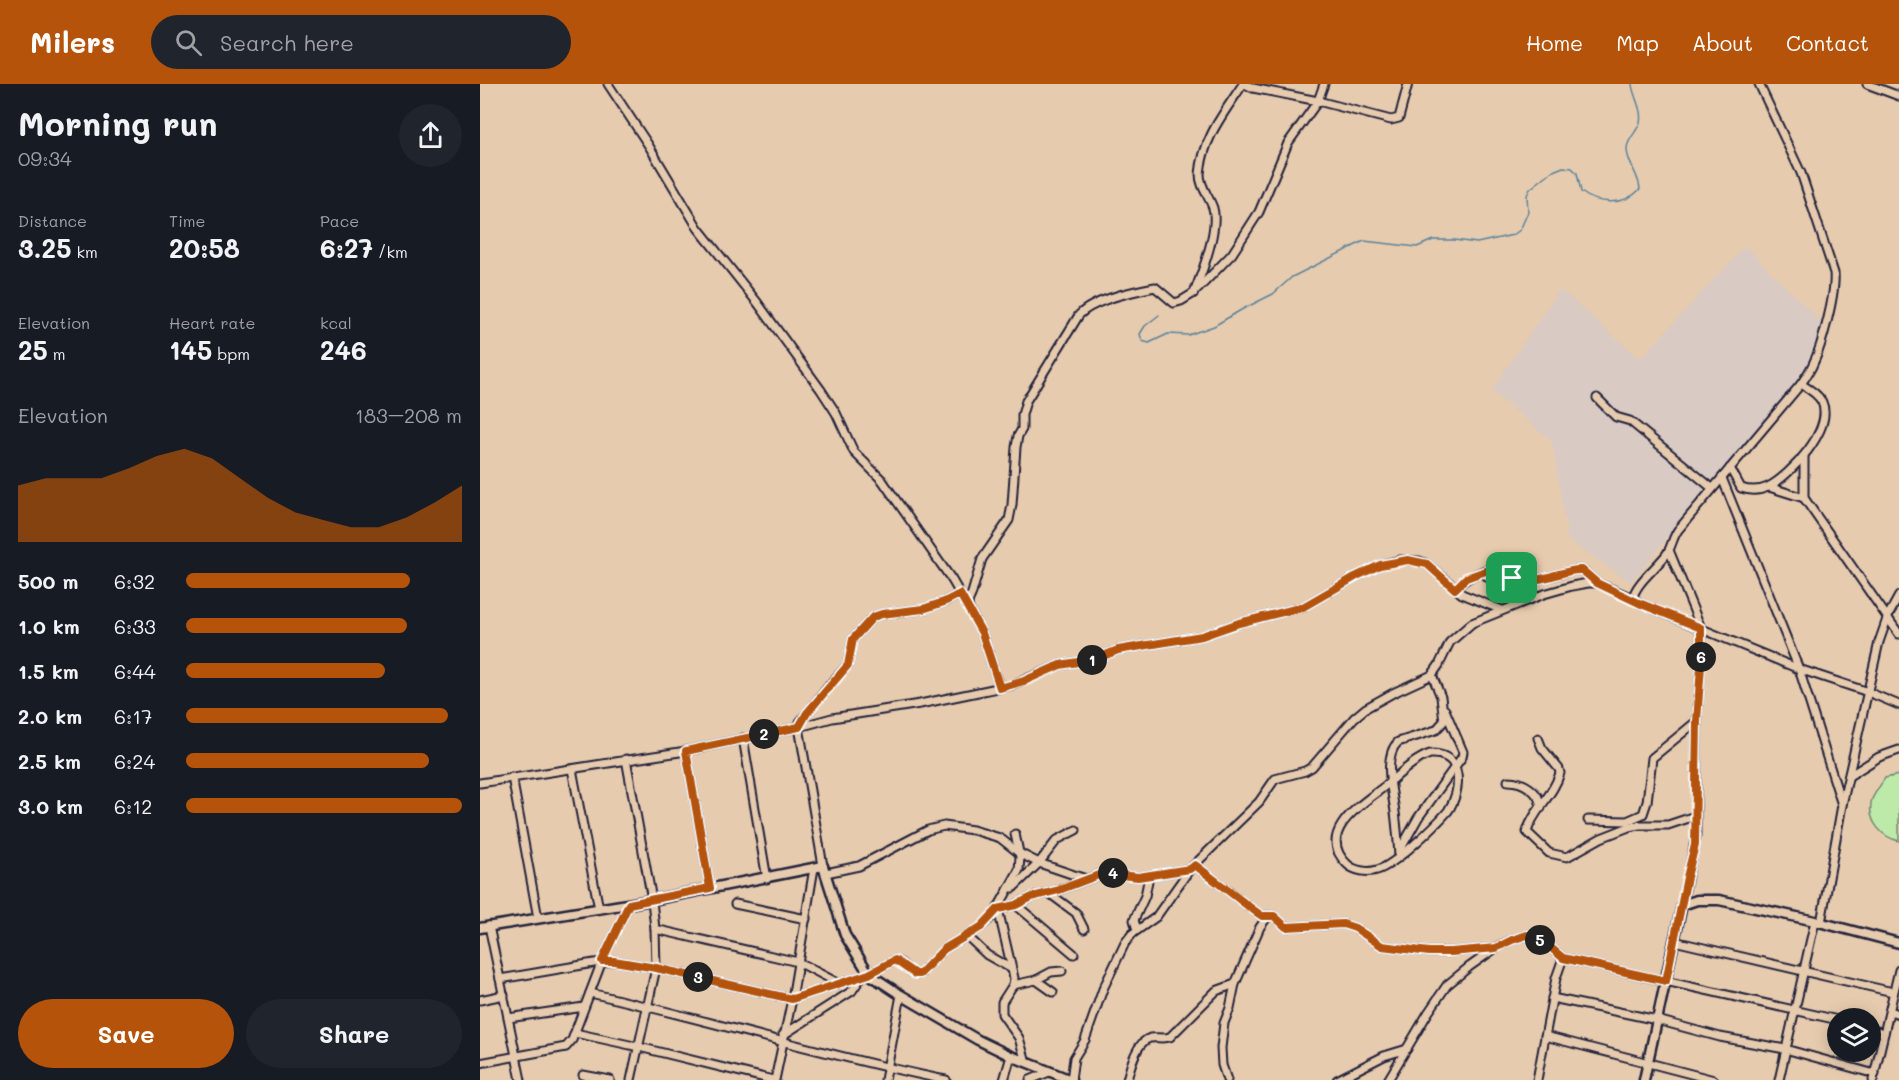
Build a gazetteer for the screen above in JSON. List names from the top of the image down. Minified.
{"page":{"header":"Milers","search":"Search here","nav":["Home","Map","About","Contact"],"heading":["Morning run","09:34"],"stats":[["Distance","3.25 km"],["Time","20:58"],["Pace","6:27 /km"],["Elevation","25 m"],["Heart rate","145 bpm"],["kcal","246"]],"chart":["Elevation","183–208 m"],"list":[{"name":"500 m","note":"6:32"},{"name":"1.0 km","note":"6:33"},{"name":"1.5 km","note":"6:44"},{"name":"2.0 km","note":"6:17"},{"name":"2.5 km","note":"6:24"},{"name":"3.0 km","note":"6:12"}],"pins":["6","1","2","4","5","3"],"buttons":["Save","Share"]}}
